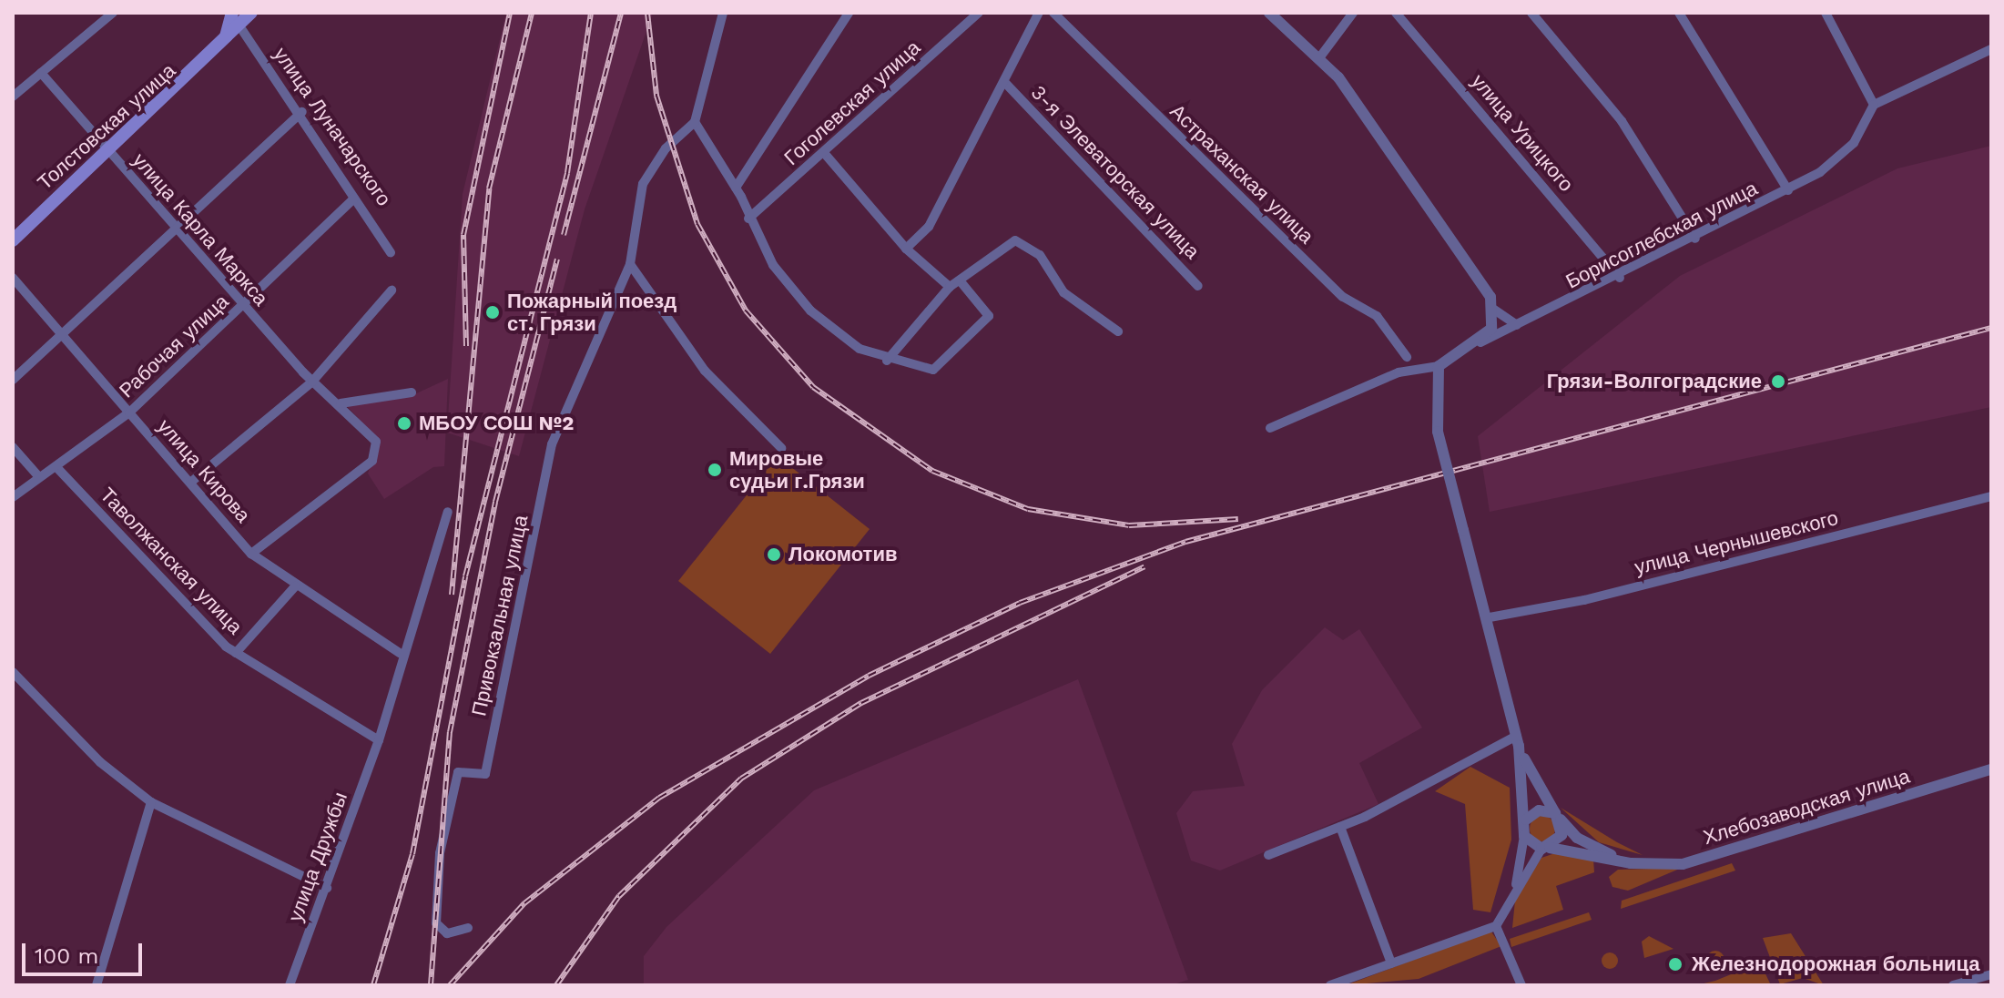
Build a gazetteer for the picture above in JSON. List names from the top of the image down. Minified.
{"streets":{"main road":["Толстовская улица"],"street":["Гоголевская улица","улица Луначарского","улица Урицкого","3-я Элеваторская улица","Астраханская улица","улица Карла Маркса","Борисоглебская улица","Рабочая улица","улица Кирова","улица Чернышевского","Таволжанская улица","Привокзальная улица","Хлебозаводская улица","улица Дружбы"]},"crossings":[["Толстовская улица","улица Луначарского"],["Толстовская улица","улица Карла Маркса"],["улица Луначарского","Рабочая улица"],["улица Урицкого","Борисоглебская улица"],["улица Карла Маркса","Рабочая улица"],["улица Карла Маркса","улица Кирова"],["Рабочая улица","улица Кирова"],["Рабочая улица","Таволжанская улица"],["улица Кирова","улица Дружбы"],["Таволжанская улица","улица Дружбы"]],"places":["Пожарный поезд ст. Грязи","Грязи-Волгоградские","МБОУ СОШ №2","Мировые судьи г.Грязи","Локомотив","Железнодорожная больница"],"scale_bar":"100 m"}
